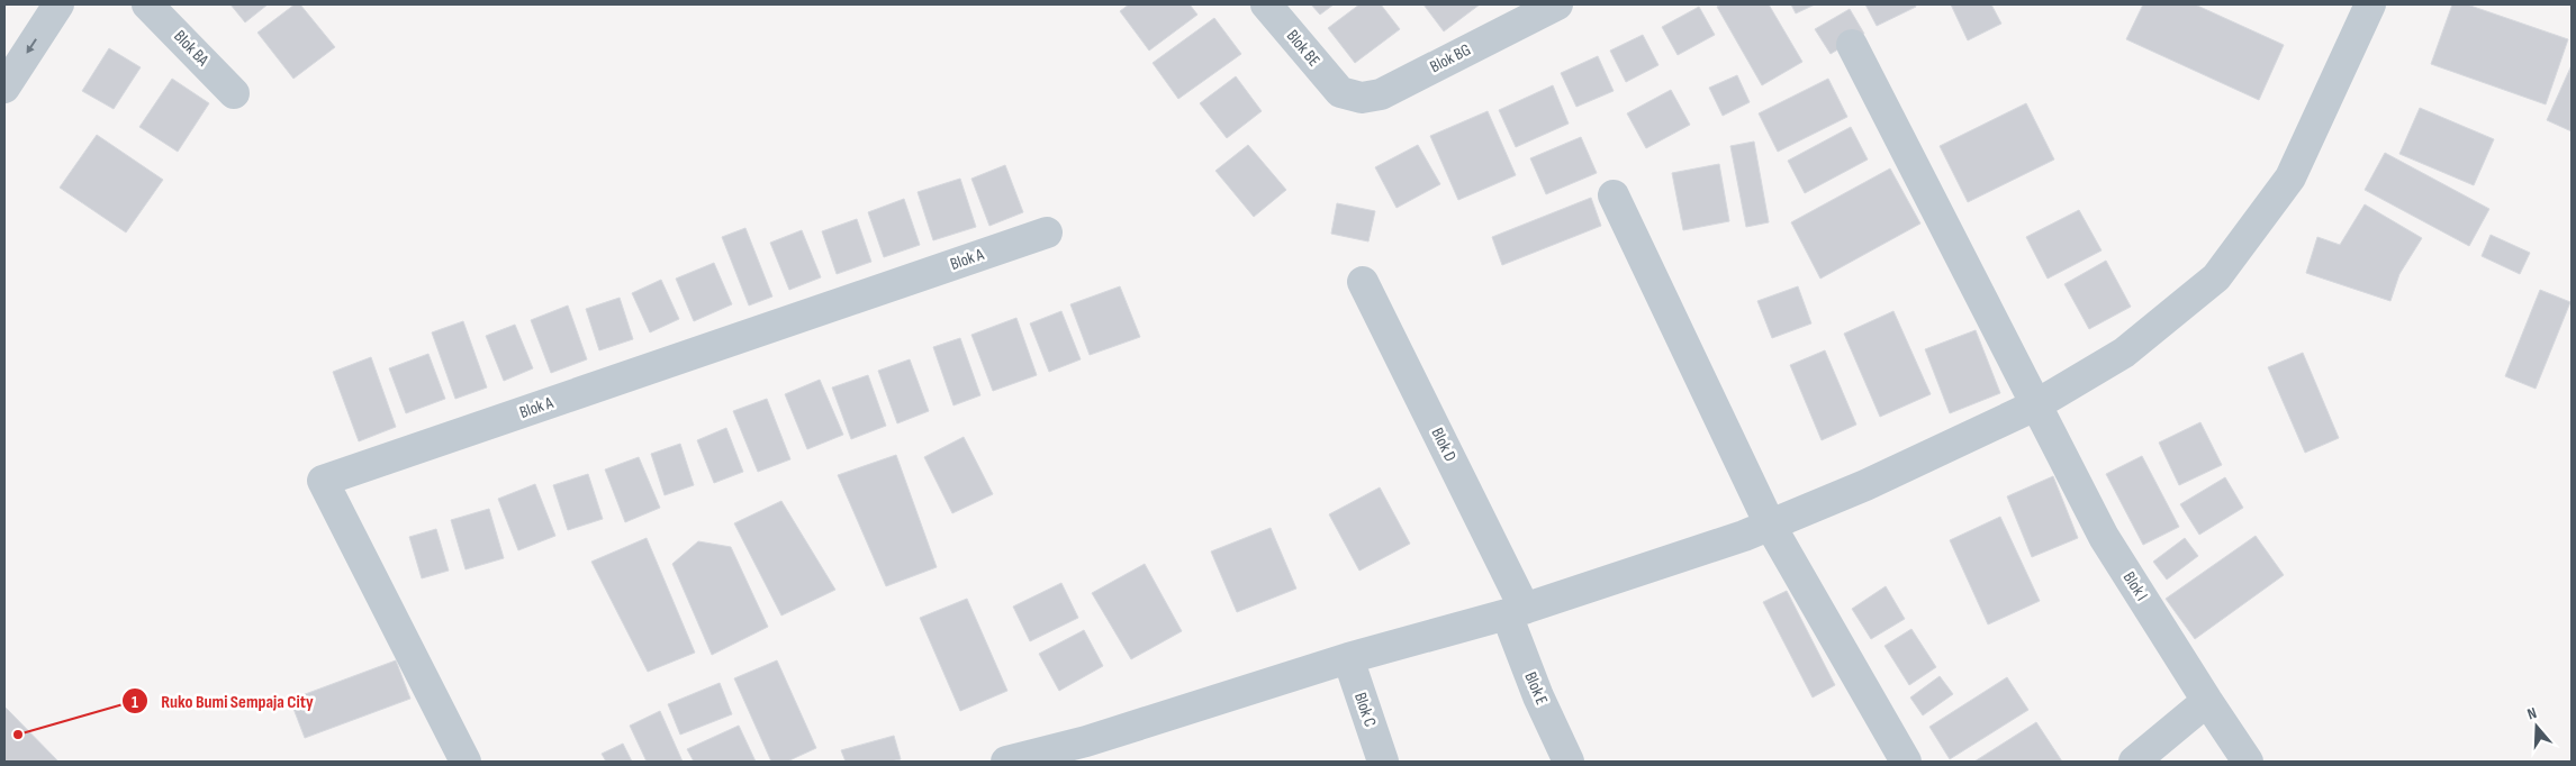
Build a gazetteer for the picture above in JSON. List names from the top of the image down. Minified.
{"streets":{"street":["Blok BA","Blok BE","Blok BG","Blok A","Blok D","Blok I","Blok E","Blok C"]},"crossings":[["Blok BE","Blok BG"],["Blok D","Blok E"]],"places":["Ruko Bumi Sempaja City"],"north":"top"}
